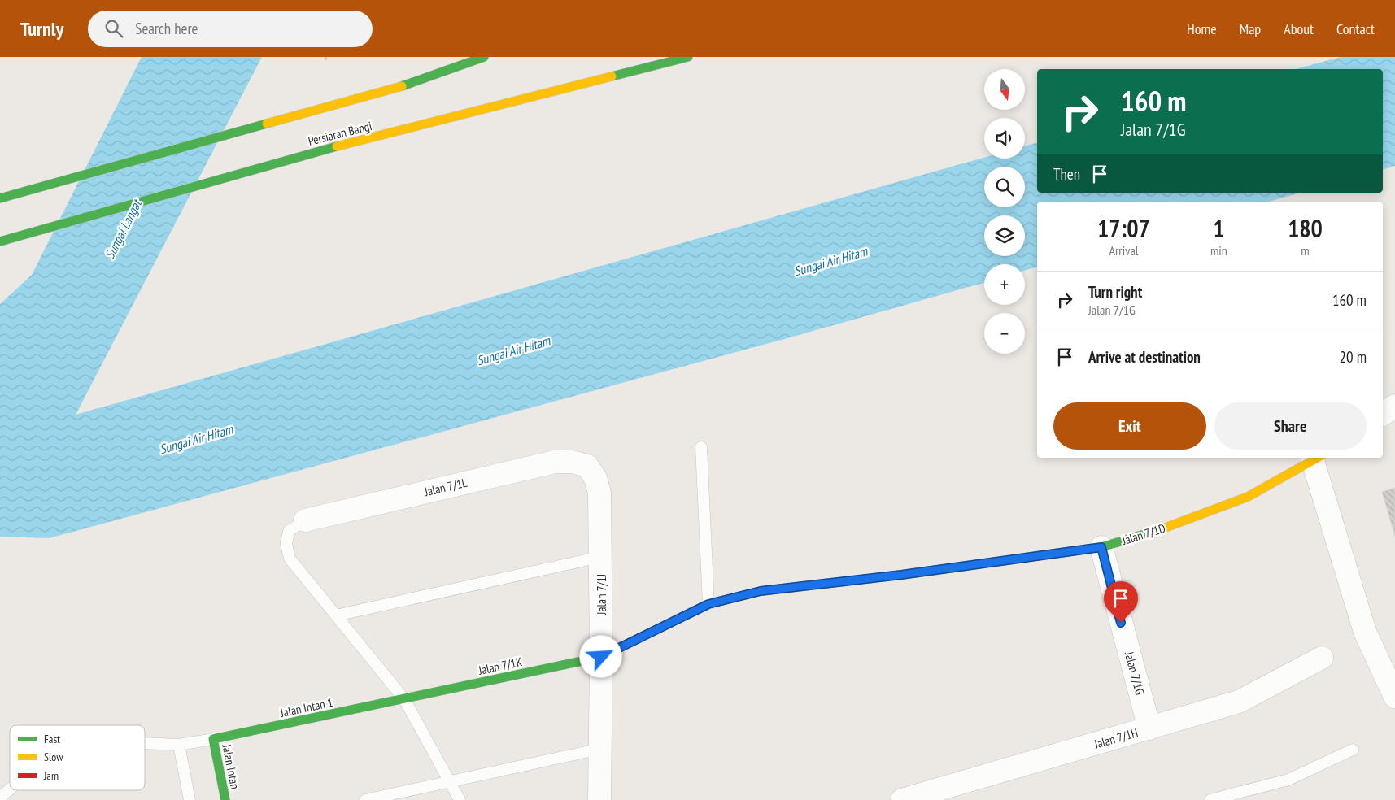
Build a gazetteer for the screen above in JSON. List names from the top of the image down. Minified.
{"streets":{"main road":["Persiaran Bangi","Jalan 7/1D","Jalan 7/1K","Jalan Intan 1","Jalan Intan"],"street":["Jalan 7/1L","Jalan 7/1J","Jalan 7/1G","Jalan 7/1H"]},"crossings":[["Jalan 7/1L","Jalan 7/1J"],["Jalan 7/1D","Jalan 7/1J"],["Jalan 7/1D","Jalan 7/1K"],["Jalan 7/1D","Jalan 7/1G"],["Jalan 7/1J","Jalan 7/1K"],["Jalan 7/1K","Jalan Intan 1"],["Jalan 7/1G","Jalan 7/1H"],["Jalan Intan 1","Jalan Intan"]],"water":["Sungai Langat","Sungai Air Hitam"],"legend":["Fast","Slow","Jam"],"north":"bottom","page":{"header":"Turnly","search":"Search here","nav":["Home","Map","About","Contact"],"map_buttons":["+","−"],"turn":["160 m","Jalan 7/1G"],"then":"Then","eta":["17:07","Arrival","1","min","180","m"],"list":[{"name":"Turn right","note":"Jalan 7/1G","value":"160 m"},{"name":"Arrive at destination","value":"20 m"}],"buttons":["Exit","Share"]}}
